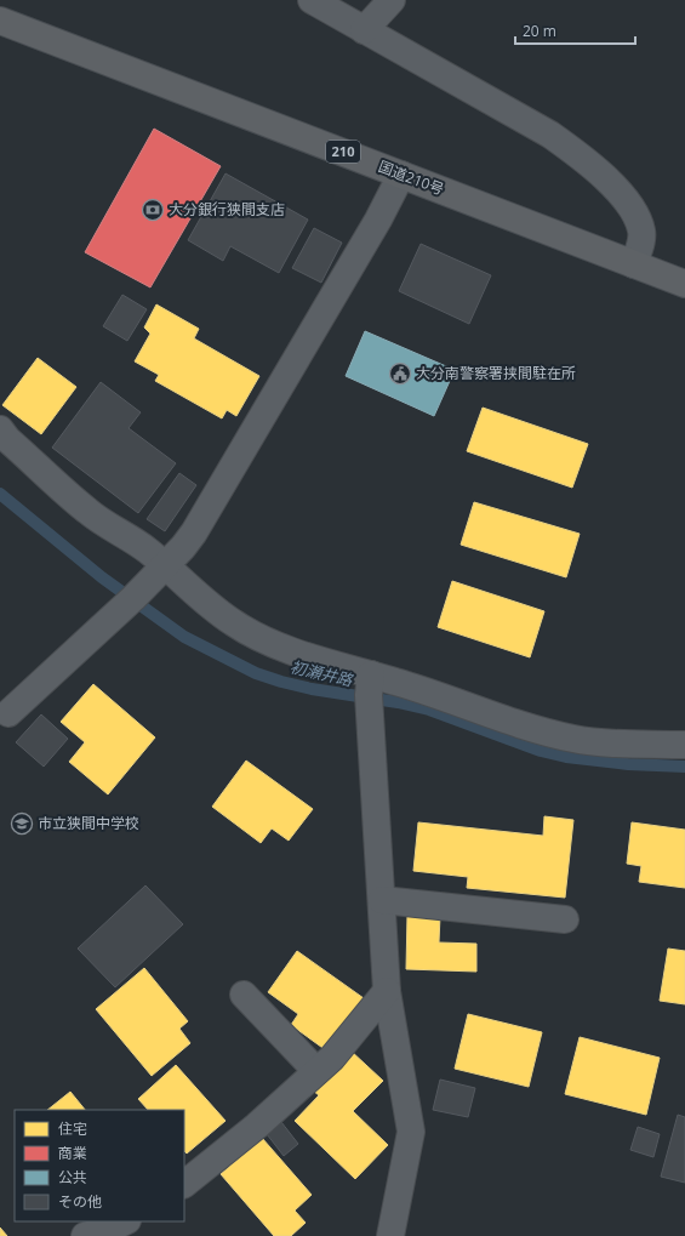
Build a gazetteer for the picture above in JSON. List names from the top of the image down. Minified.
{"streets":{"highway":["210","国道210号"]},"water":["初瀬井路"],"places":{"bank":["大分銀行狭間支店"],"public building":["大分南警察署挟間駐在所"],"school or university":["市立狭間中学校"]},"legend":["住宅","商業","公共","その他"],"scale_bar":"20 m"}
